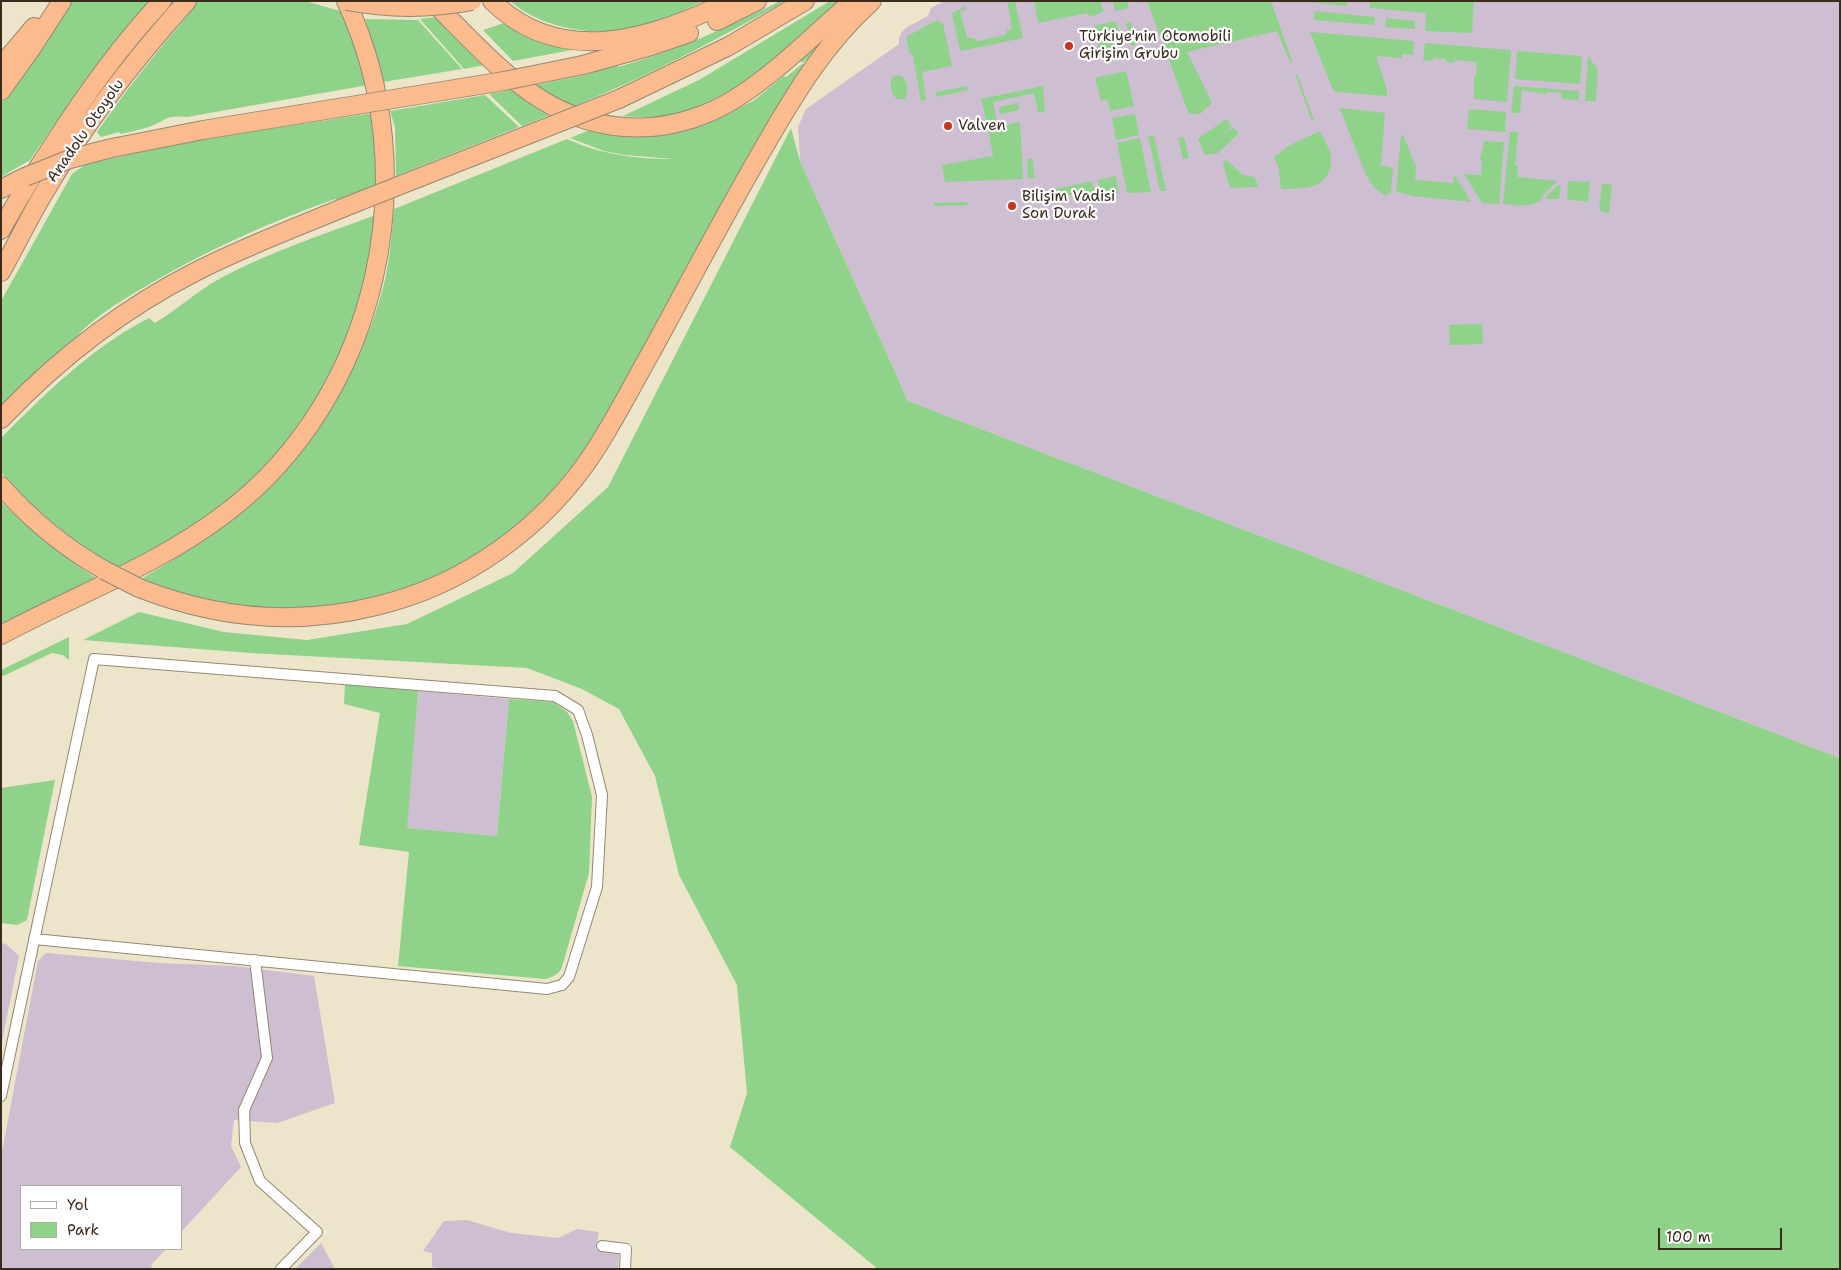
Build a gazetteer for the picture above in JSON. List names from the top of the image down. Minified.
{"streets":{"highway":["Anadolu Otoyolu"]},"places":["Türkiye'nin Otomobili Girişim Grubu","Valven","Bilişim Vadisi Son Durak"],"legend":["Yol","Park"],"scale_bar":"100 m"}
